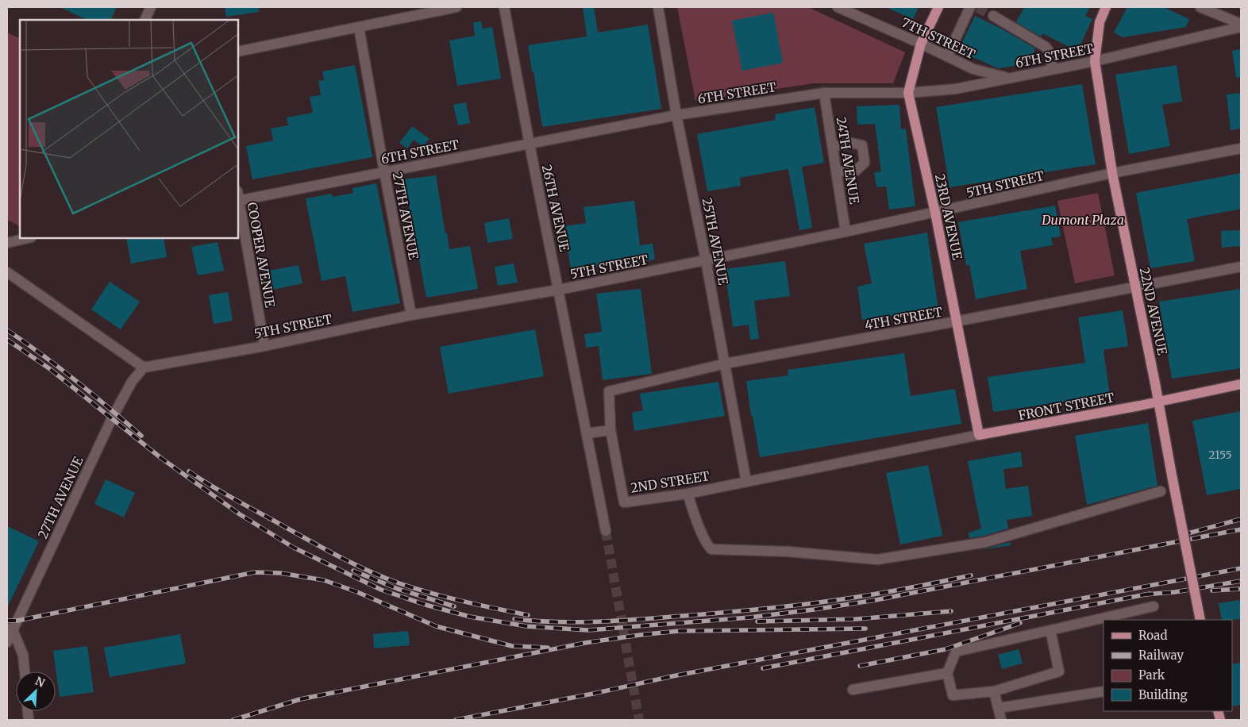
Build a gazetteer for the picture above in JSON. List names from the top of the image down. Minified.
{"streets":{"main road":["23RD AVENUE","22ND AVENUE","FRONT STREET"],"street":["7TH STREET","6TH STREET","24TH AVENUE","5TH STREET","26TH AVENUE","27TH AVENUE","25TH AVENUE","COOPER AVENUE","4TH STREET","2ND STREET"]},"crossings":[["7TH STREET","6TH STREET"],["7TH STREET","23RD AVENUE"],["6TH STREET","24TH AVENUE"],["6TH STREET","26TH AVENUE"],["6TH STREET","27TH AVENUE"],["6TH STREET","23RD AVENUE"],["6TH STREET","25TH AVENUE"],["6TH STREET","COOPER AVENUE"],["6TH STREET","22ND AVENUE"],["24TH AVENUE","5TH STREET"],["5TH STREET","26TH AVENUE"],["5TH STREET","27TH AVENUE"],["5TH STREET","23RD AVENUE"],["5TH STREET","25TH AVENUE"],["5TH STREET","COOPER AVENUE"],["5TH STREET","22ND AVENUE"],["23RD AVENUE","4TH STREET"],["23RD AVENUE","FRONT STREET"],["23RD AVENUE","2ND STREET"],["25TH AVENUE","4TH STREET"],["25TH AVENUE","2ND STREET"],["22ND AVENUE","4TH STREET"],["22ND AVENUE","FRONT STREET"],["4TH STREET","2ND STREET"],["FRONT STREET","2ND STREET"]],"parks":["Dumont Plaza"],"house_numbers":["2155"],"legend":["Road","Railway","Park","Building"],"north":"top right"}
